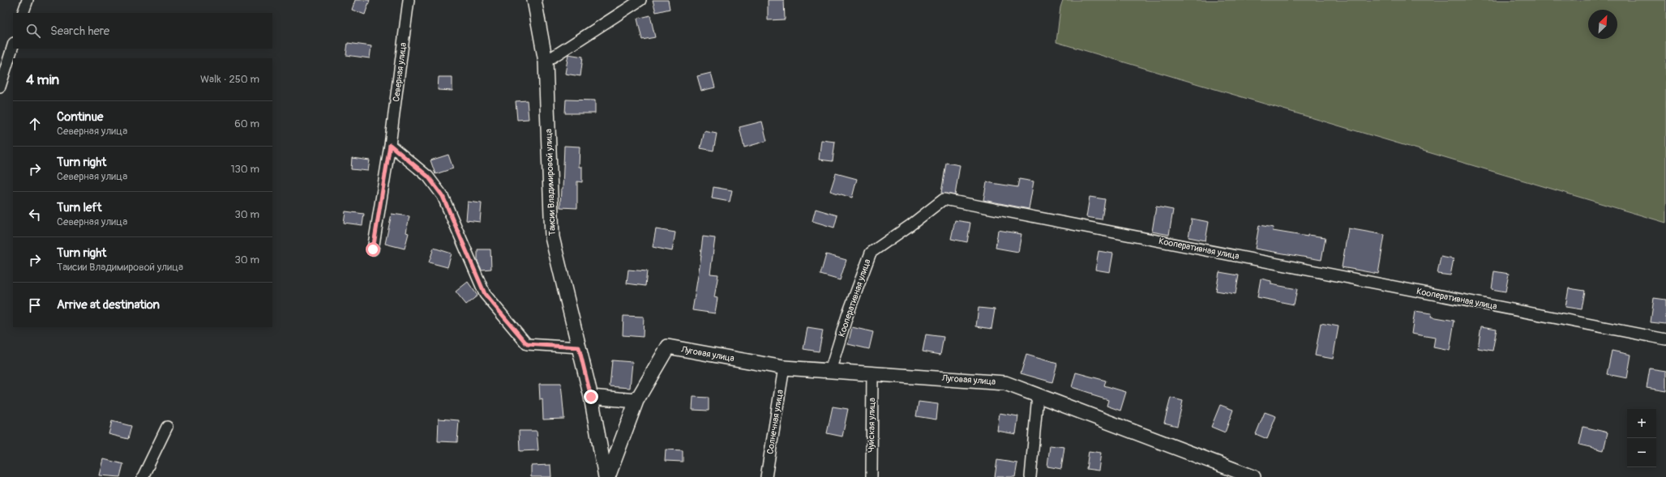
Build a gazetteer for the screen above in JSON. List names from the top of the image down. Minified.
{"streets":{"street":["Северная улица","Таисии Владимировой улица","Кооперативная улица","Луговая улица","Солнечная улица","Чуйская улица"]},"crossings":[["Кооперативная улица","Луговая улица"],["Луговая улица","Солнечная улица"],["Луговая улица","Чуйская улица"]],"north":"top right","page":{"search":"Search here","heading":["4 min","Walk · 250 m"],"list":[["Continue","Северная улица","60 m"],["Turn right","Северная улица","130 m"],["Turn left","Северная улица","30 m"],["Turn right","Таисии Владимировой улица","30 m"],"Arrive at destination"],"map_buttons":["+","−"]}}
